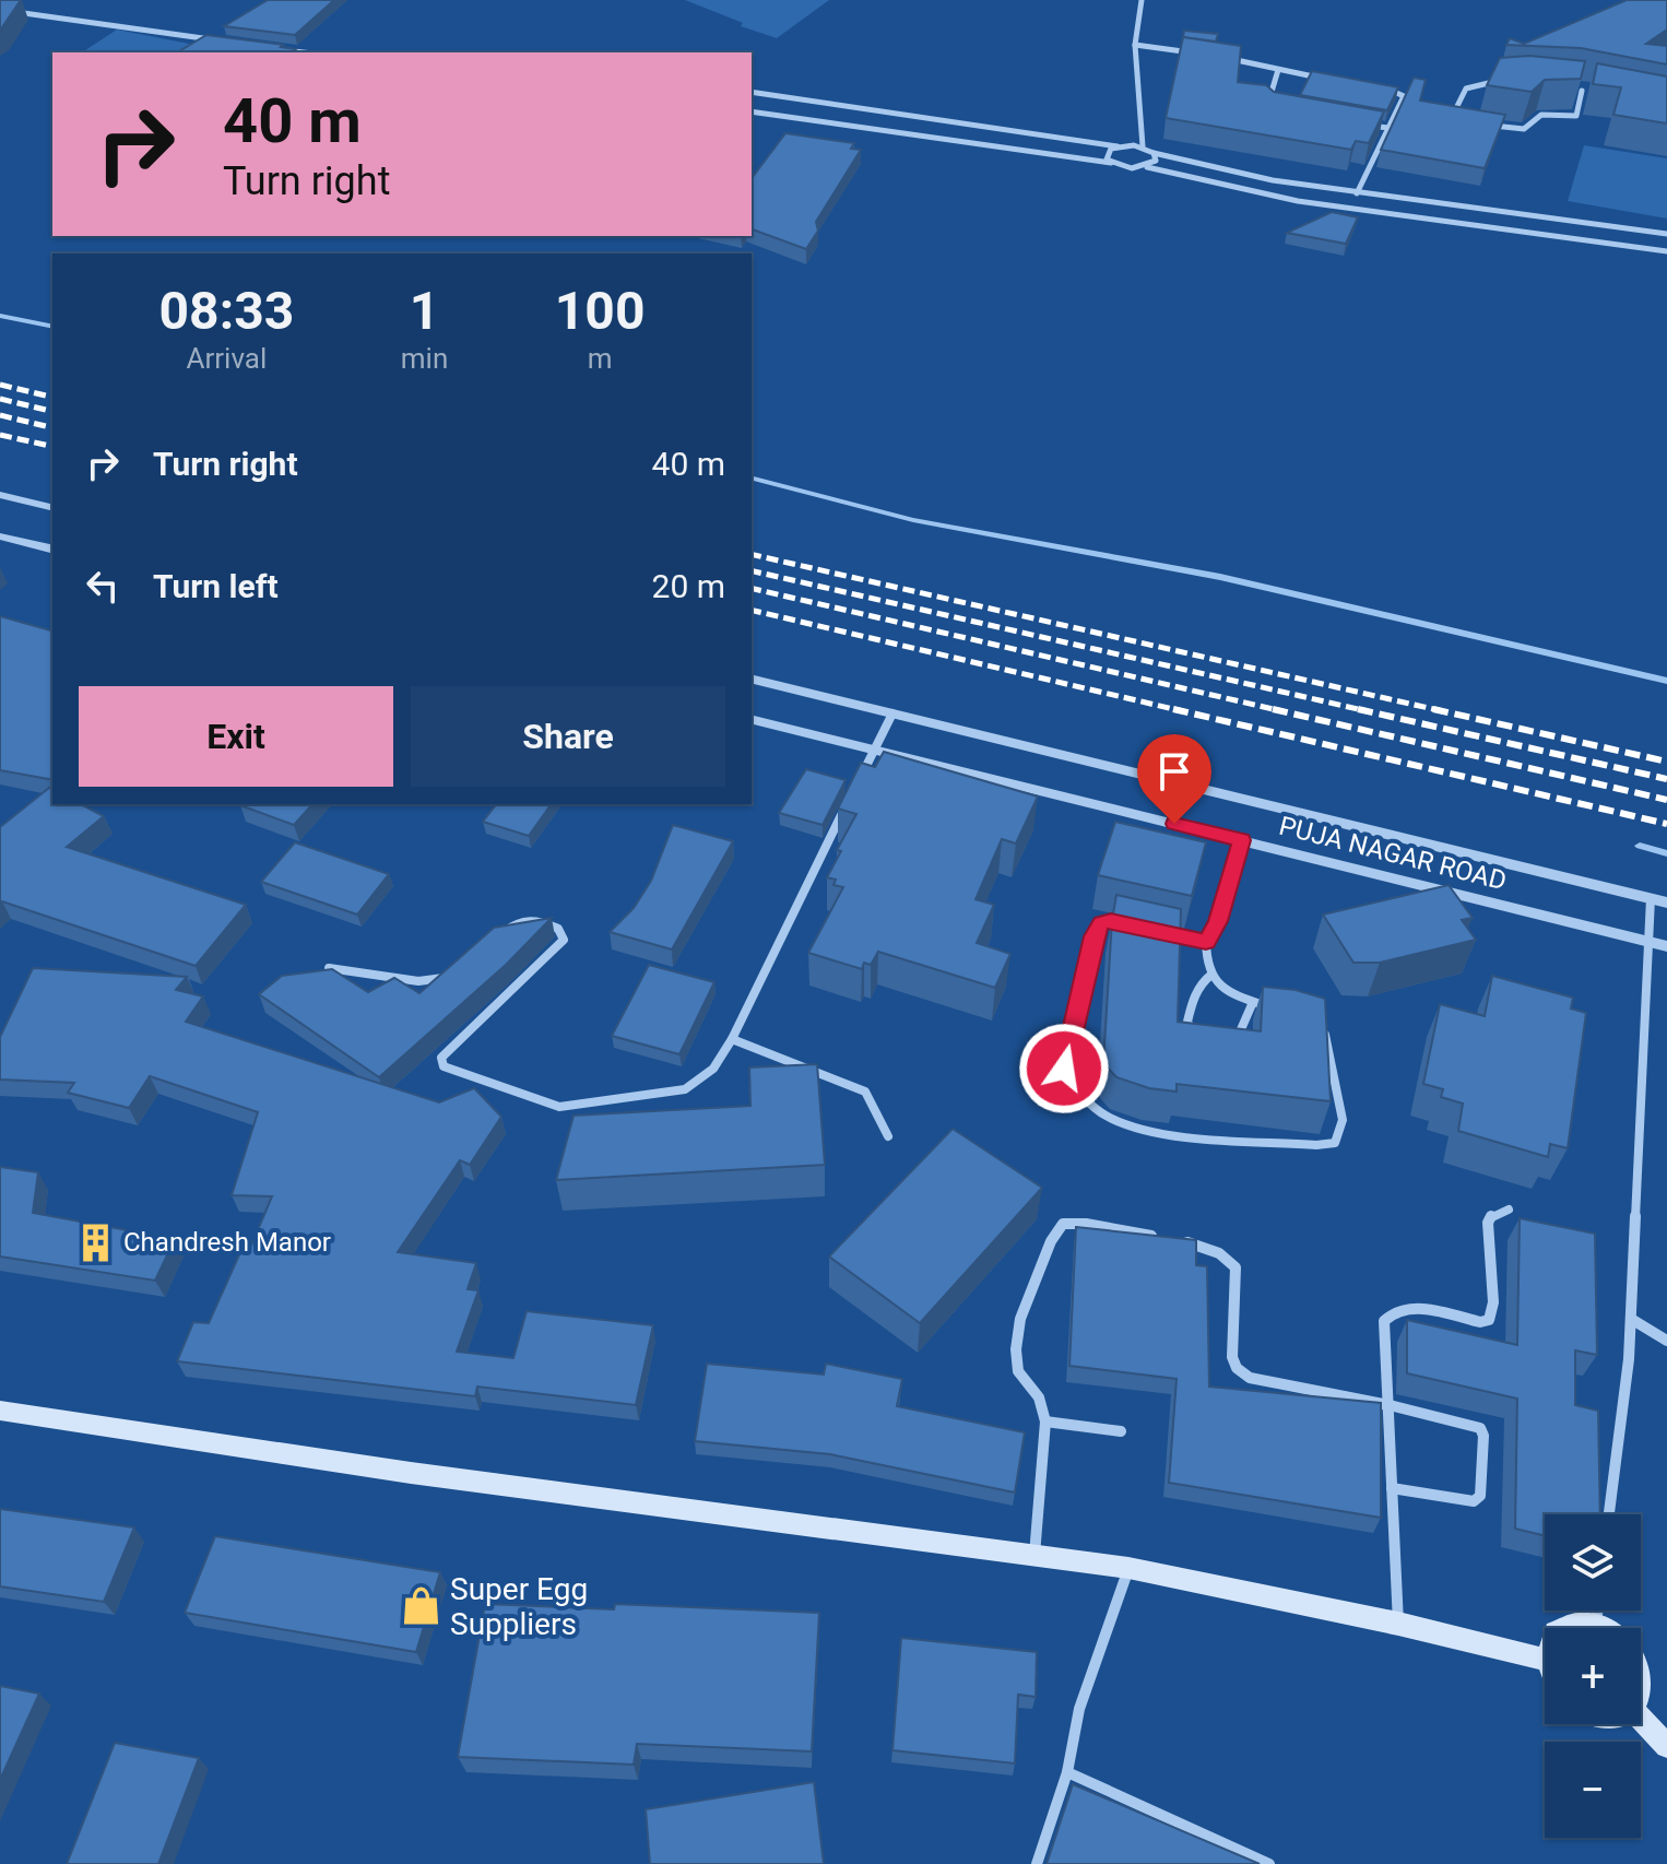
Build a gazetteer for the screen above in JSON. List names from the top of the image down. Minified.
{"streets":{"street":["PUJA NAGAR ROAD"]},"places":{"building":["Chandresh Manor"],"shop":["Super Egg Suppliers"]},"page":{"turn":["40 m","Turn right"],"eta":["08:33","Arrival","1","min","100","m"],"list":[{"name":"Turn right","value":"40 m"},{"name":"Turn left","value":"20 m"}],"buttons":["Exit","Share"],"map_buttons":["+","−"]}}
